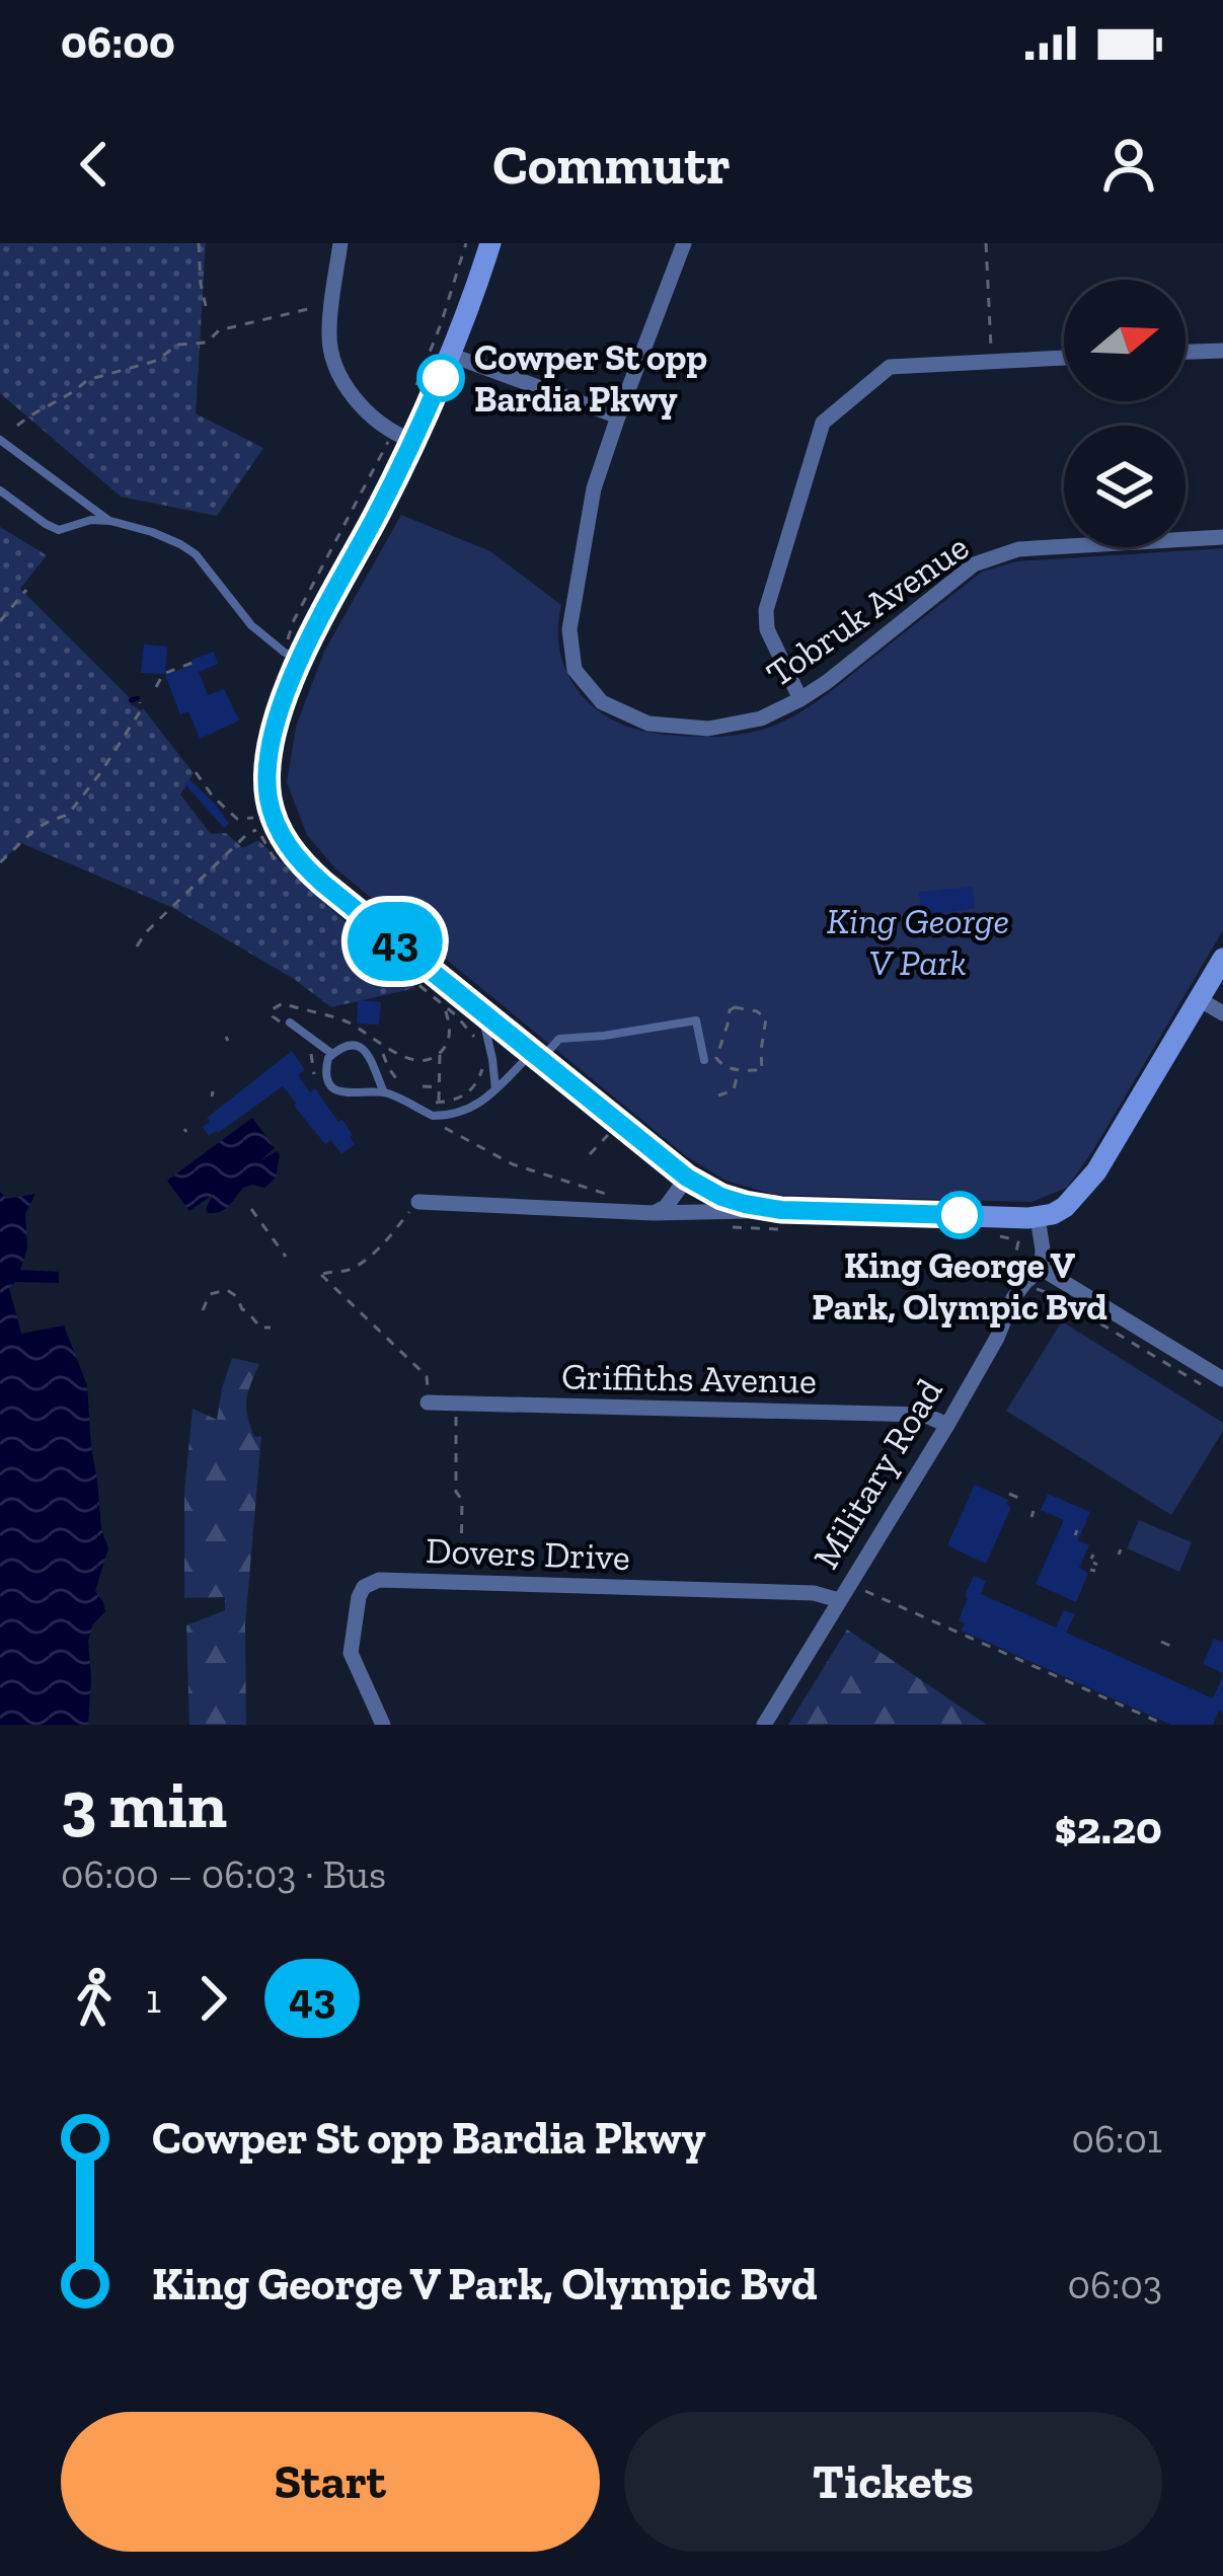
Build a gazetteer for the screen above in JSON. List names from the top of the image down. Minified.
{"streets":{"street":["Tobruk Avenue","Griffiths Avenue","Military Road","Dovers Drive"]},"crossings":[["Griffiths Avenue","Military Road"],["Military Road","Dovers Drive"]],"parks":["King George V Park"],"places":["Cowper St opp Bardia Pkwy","King George V Park, Olympic Bvd"],"lines":["bus line 43"],"north":"right","page":{"status":"06:00","header":"Commutr","on_map":"43","heading":["3 min","06:00 – 06:03 · Bus","$2.20"],"legs":["1","43"],"list":[{"name":"Cowper St opp Bardia Pkwy","value":"06:01"},{"name":"King George V Park, Olympic Bvd","value":"06:03"}],"buttons":["Start","Tickets"]}}
